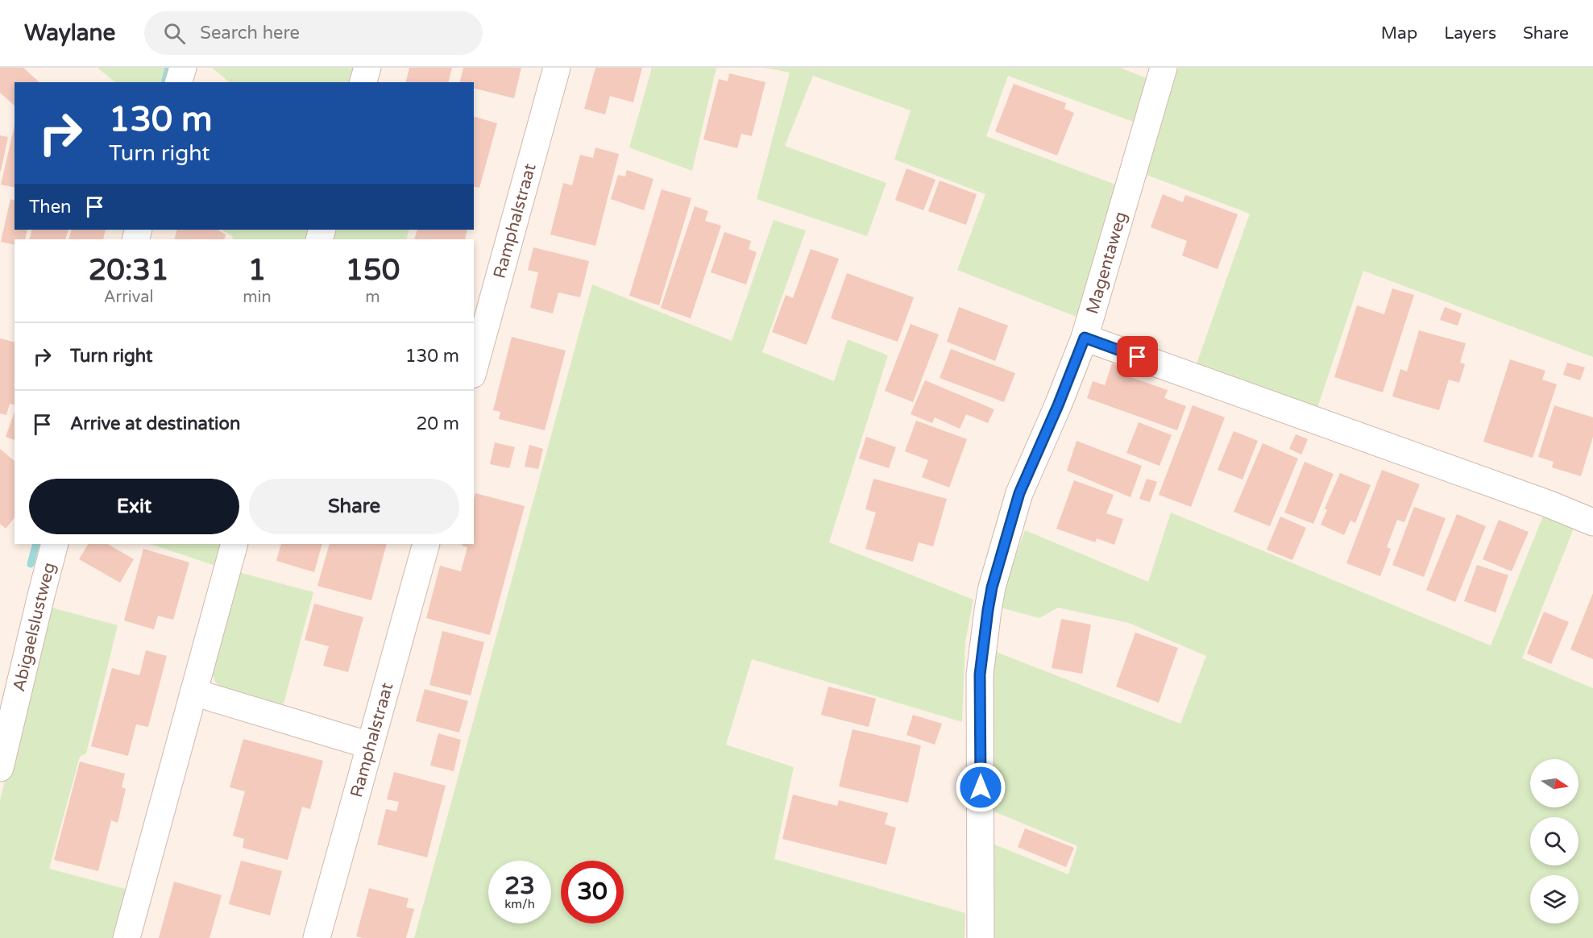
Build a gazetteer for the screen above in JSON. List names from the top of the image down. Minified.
{"streets":{"street":["Ramphalstraat","Magentaweg","Abigaelslustweg"]},"north":"right","page":{"header":"Waylane","search":"Search here","nav":["Map","Layers","Share"],"turn":["130 m","Turn right"],"then":"Then","eta":["20:31","Arrival","1","min","150","m"],"list":[{"name":"Turn right","value":"130 m"},{"name":"Arrive at destination","value":"20 m"}],"buttons":["Exit","Share"],"speed":"23 km/h","limit":"30"}}
